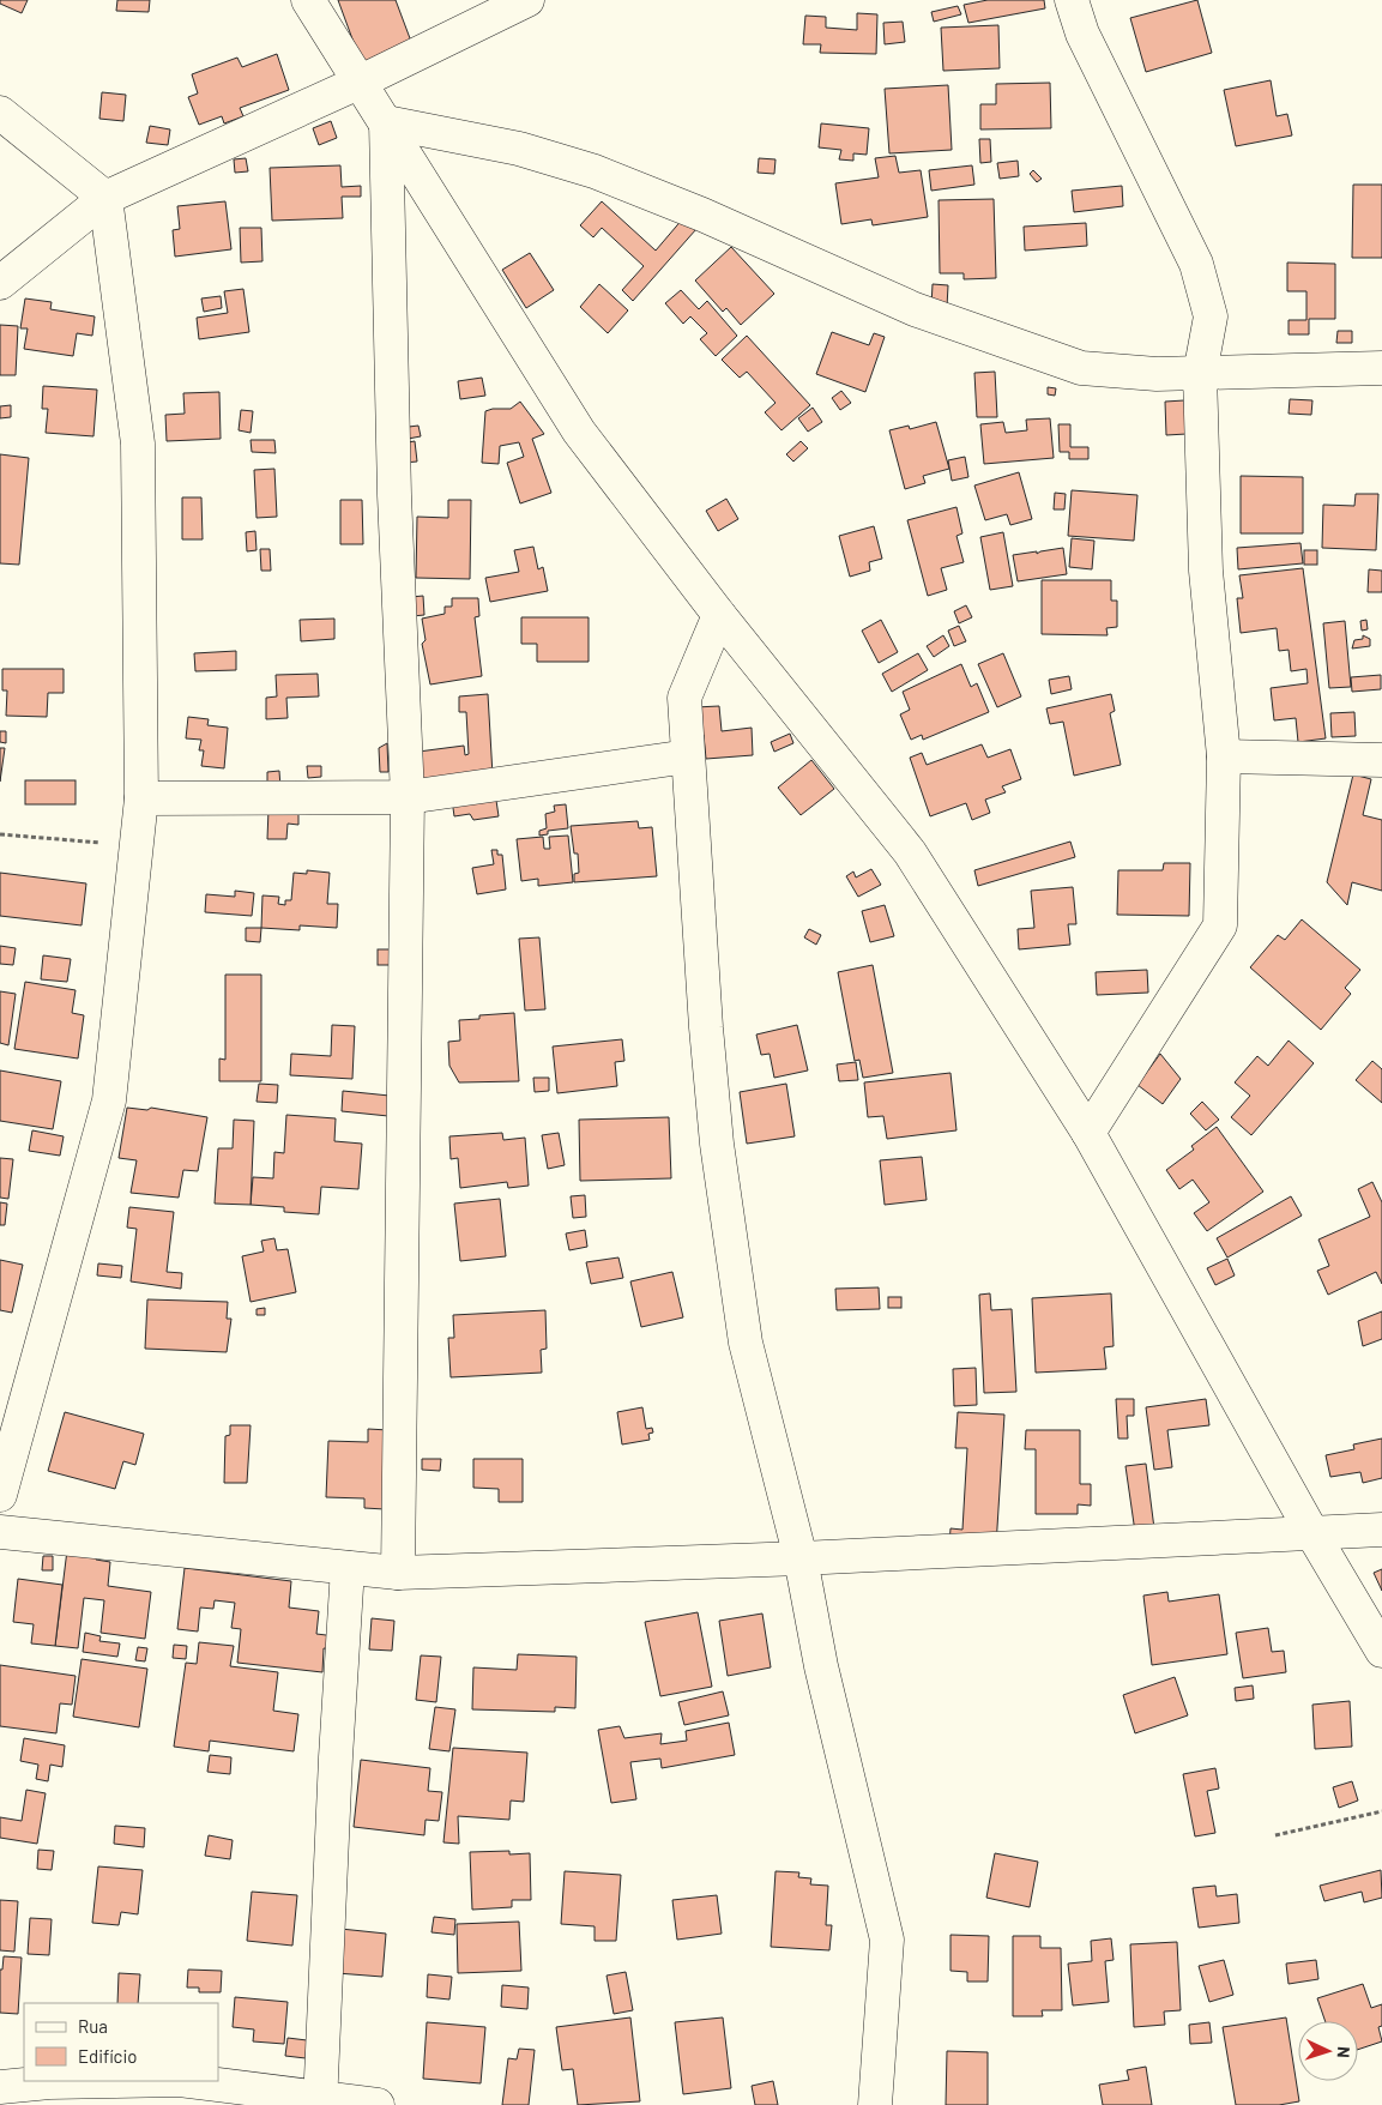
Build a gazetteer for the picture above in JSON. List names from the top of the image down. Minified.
{"legend":["Rua","Edifício"],"north":"right"}
